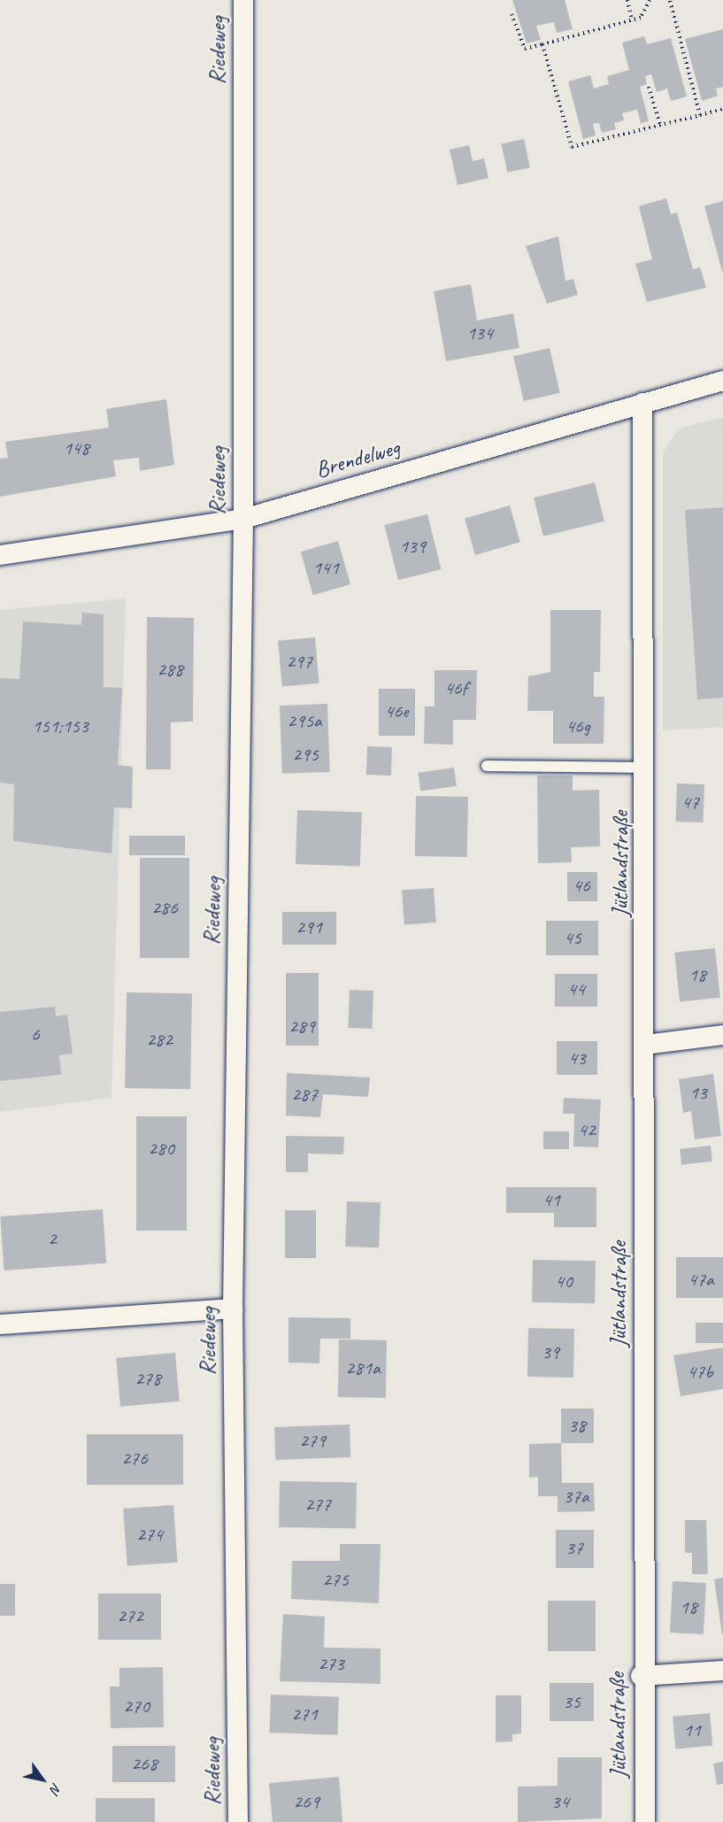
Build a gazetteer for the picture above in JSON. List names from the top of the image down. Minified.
{"streets":{"street":["Riedeweg","Brendelweg","Jütlandstraße"]},"crossings":[["Riedeweg","Brendelweg"],["Brendelweg","Jütlandstraße"]],"house_numbers":["134","148","139","141","297","288","46f","46e","295a","151;153","46g","295","47","46","286","291","45","18","44","289","6","282","43","13","287","42","280","41","2","47a","40","39","281a","47b","278","38","279","276","37a","277","274","37","275","18","272","273","35","270","271","11","268","269","34"],"north":"bottom right"}
